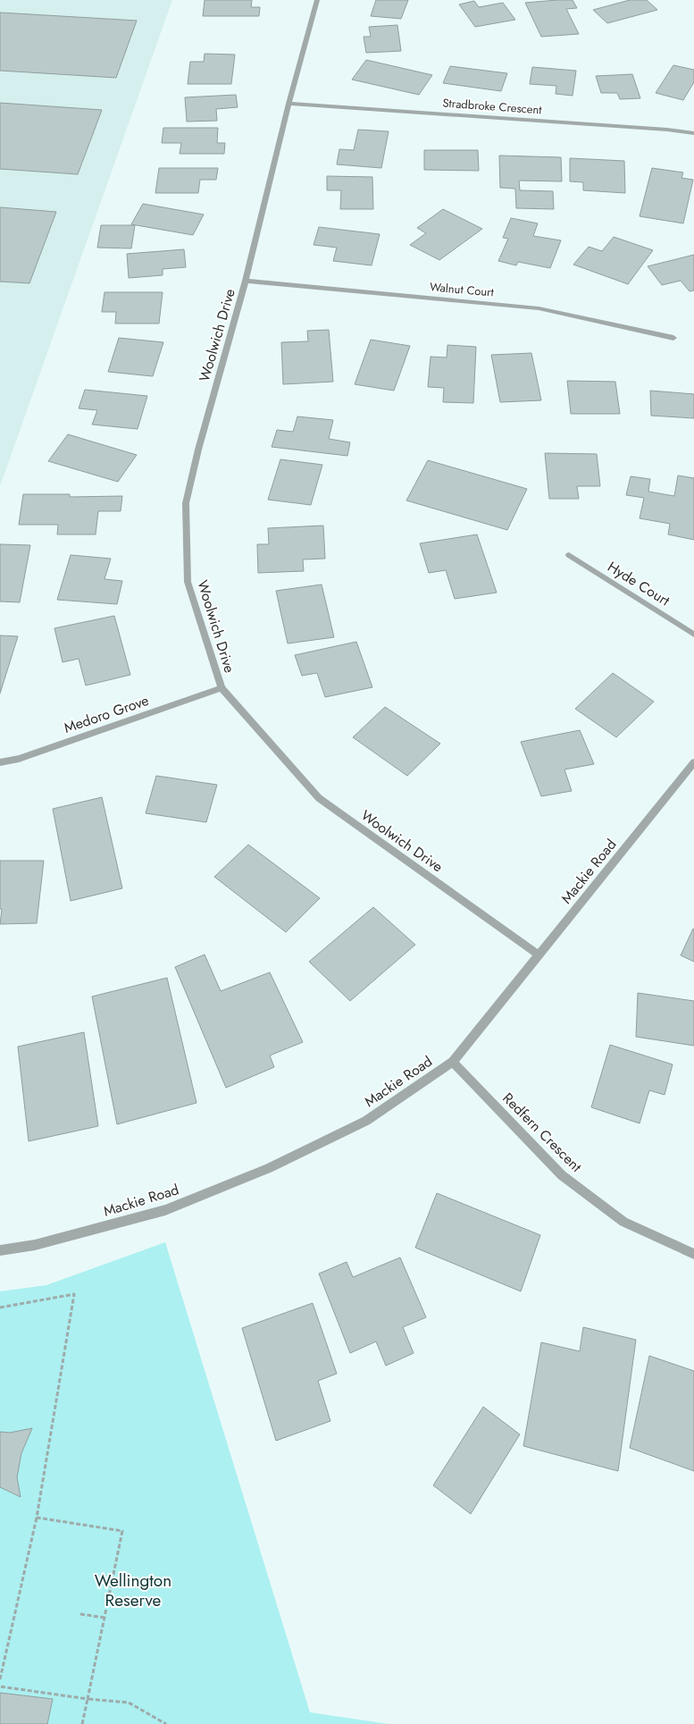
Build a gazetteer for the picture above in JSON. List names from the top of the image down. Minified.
{"streets":{"street":["Stradbroke Crescent","Walnut Court","Woolwich Drive","Hyde Court","Medoro Grove","Mackie Road","Redfern Crescent"]},"crossings":[["Stradbroke Crescent","Woolwich Drive"],["Walnut Court","Woolwich Drive"],["Woolwich Drive","Medoro Grove"],["Woolwich Drive","Mackie Road"],["Mackie Road","Redfern Crescent"]],"parks":["Wellington Reserve"]}
